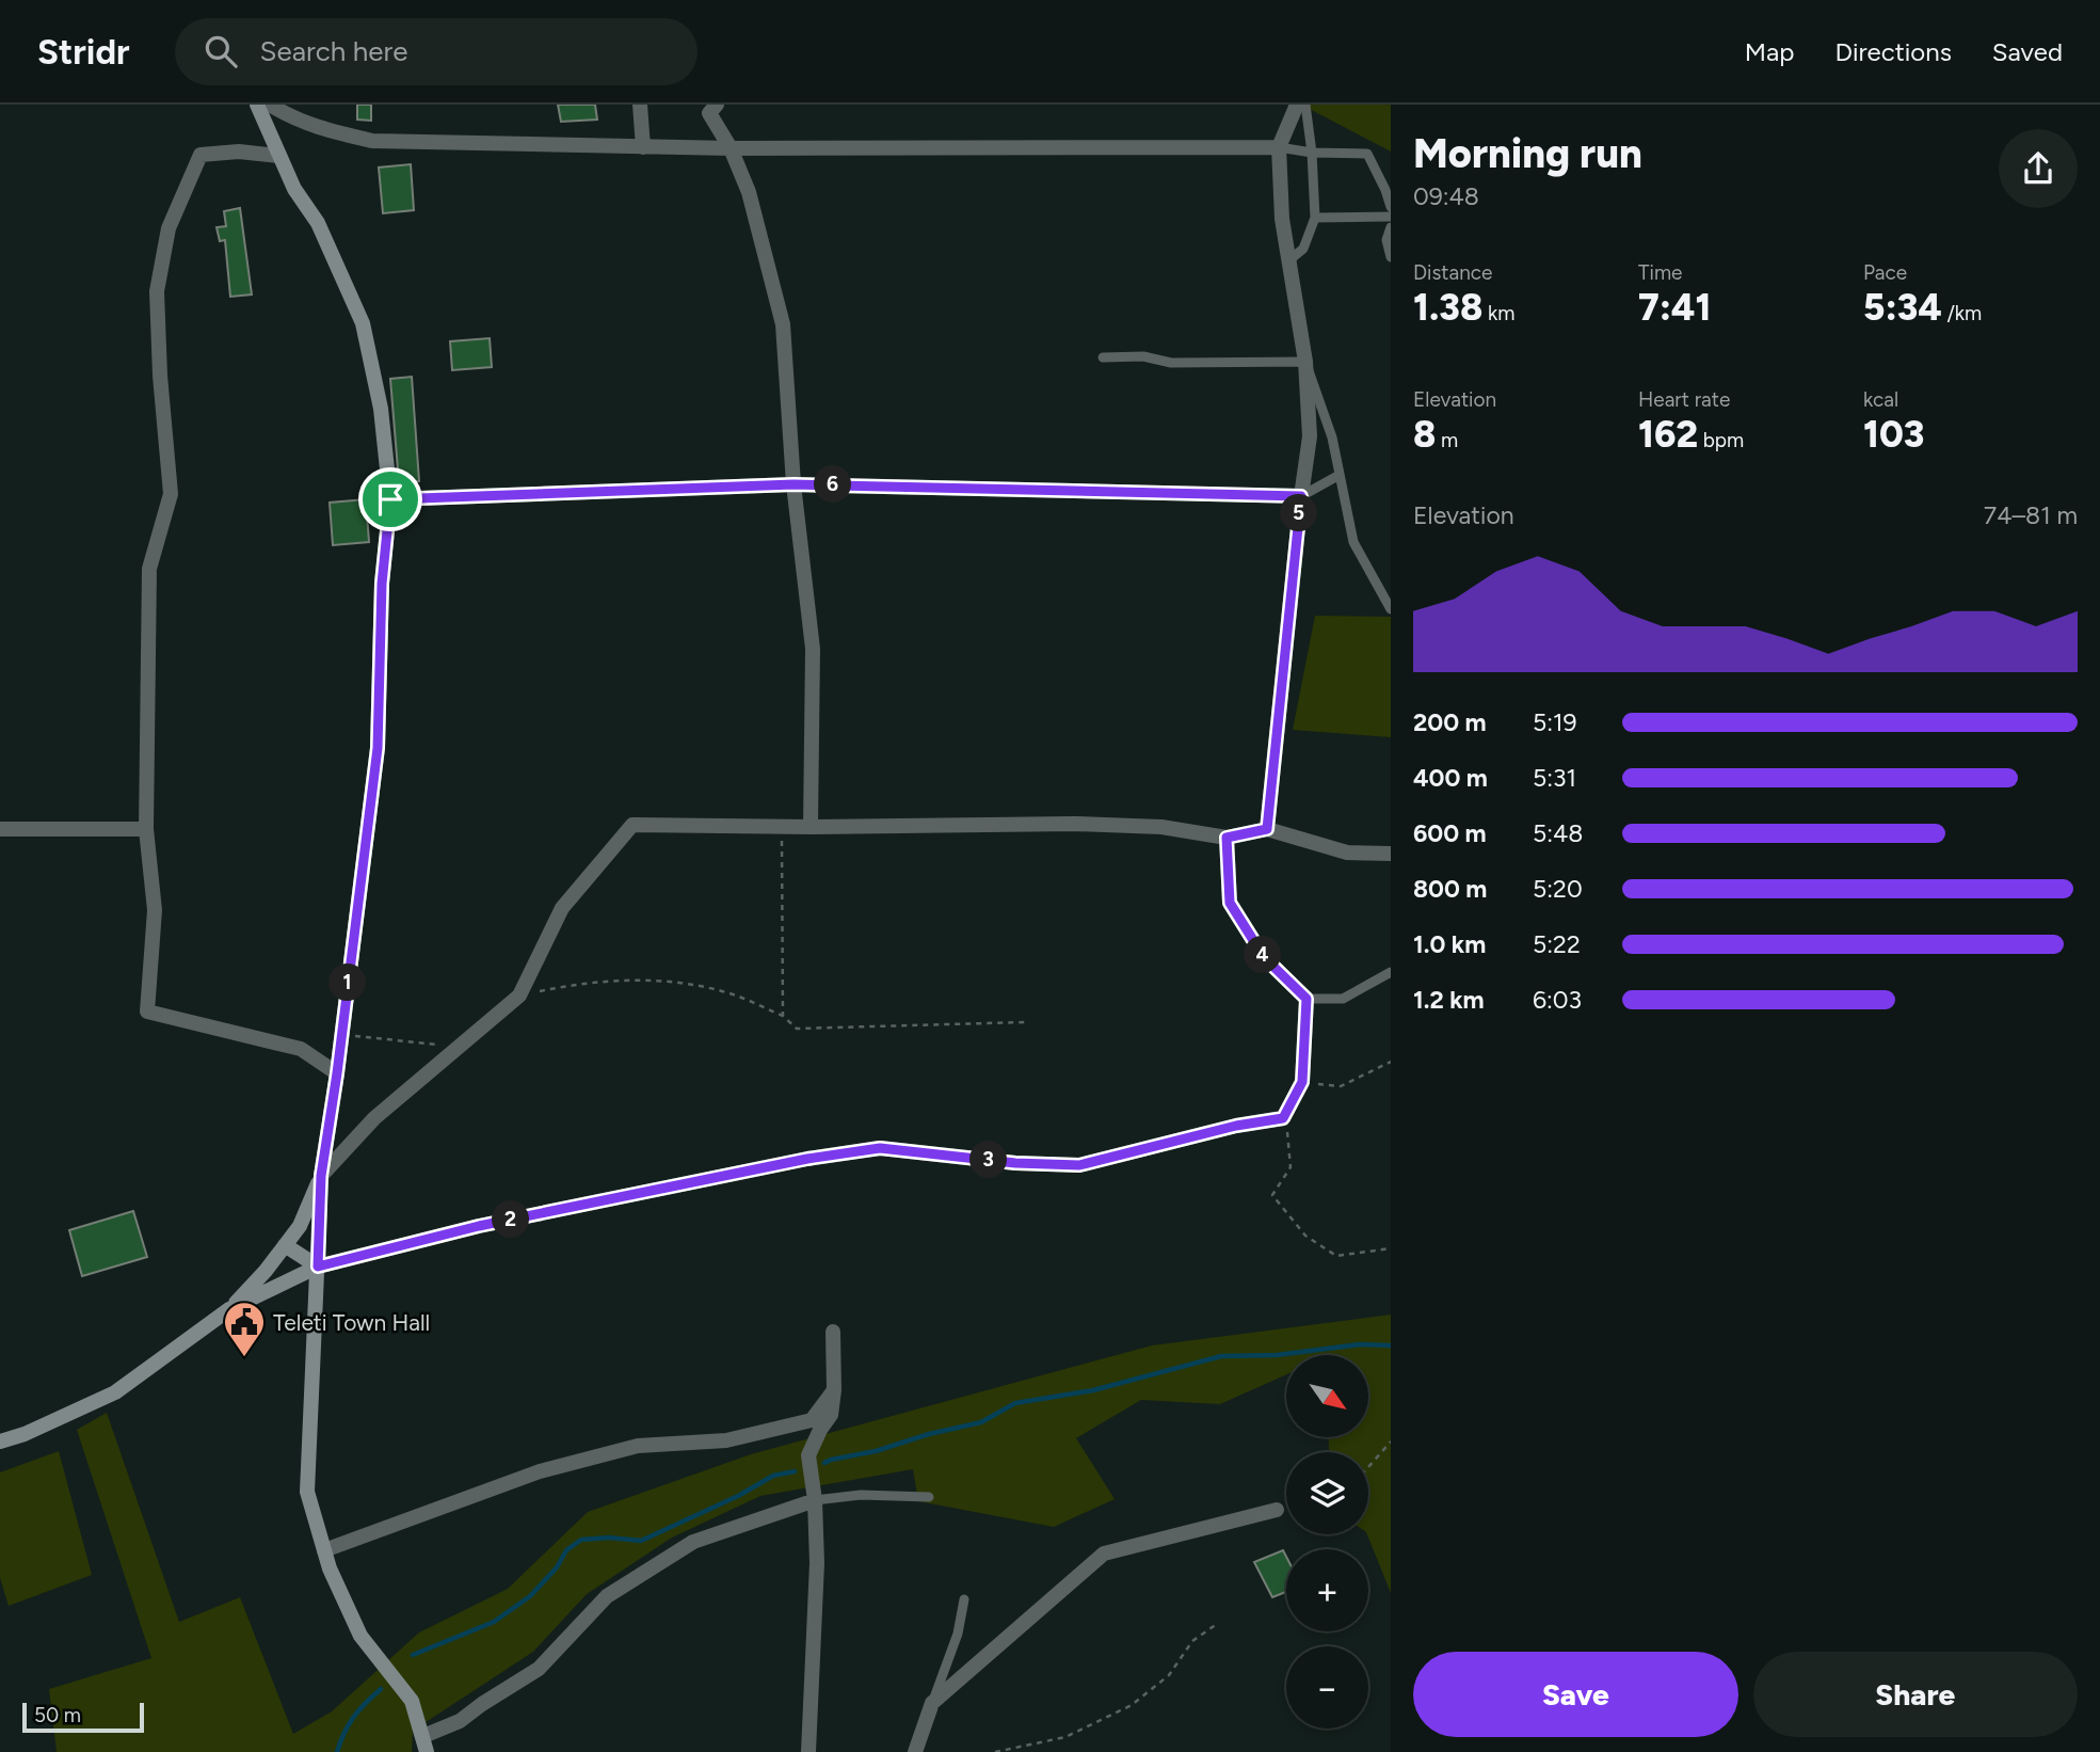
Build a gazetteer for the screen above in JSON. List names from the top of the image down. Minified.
{"places":{"public building":["Teleti Town Hall"]},"scale_bar":"50 m","north":"bottom right","page":{"header":"Stridr","search":"Search here","nav":["Map","Directions","Saved"],"heading":["Morning run","09:48"],"stats":[["Distance","1.38 km"],["Time","7:41"],["Pace","5:34 /km"],["Elevation","8 m"],["Heart rate","162 bpm"],["kcal","103"]],"pins":["6","5","4","1","3","2"],"chart":["Elevation","74–81 m"],"list":[{"name":"200 m","note":"5:19"},{"name":"400 m","note":"5:31"},{"name":"600 m","note":"5:48"},{"name":"800 m","note":"5:20"},{"name":"1.0 km","note":"5:22"},{"name":"1.2 km","note":"6:03"}],"map_buttons":["+","−"],"buttons":["Save","Share"],"scale":"50 m"}}
